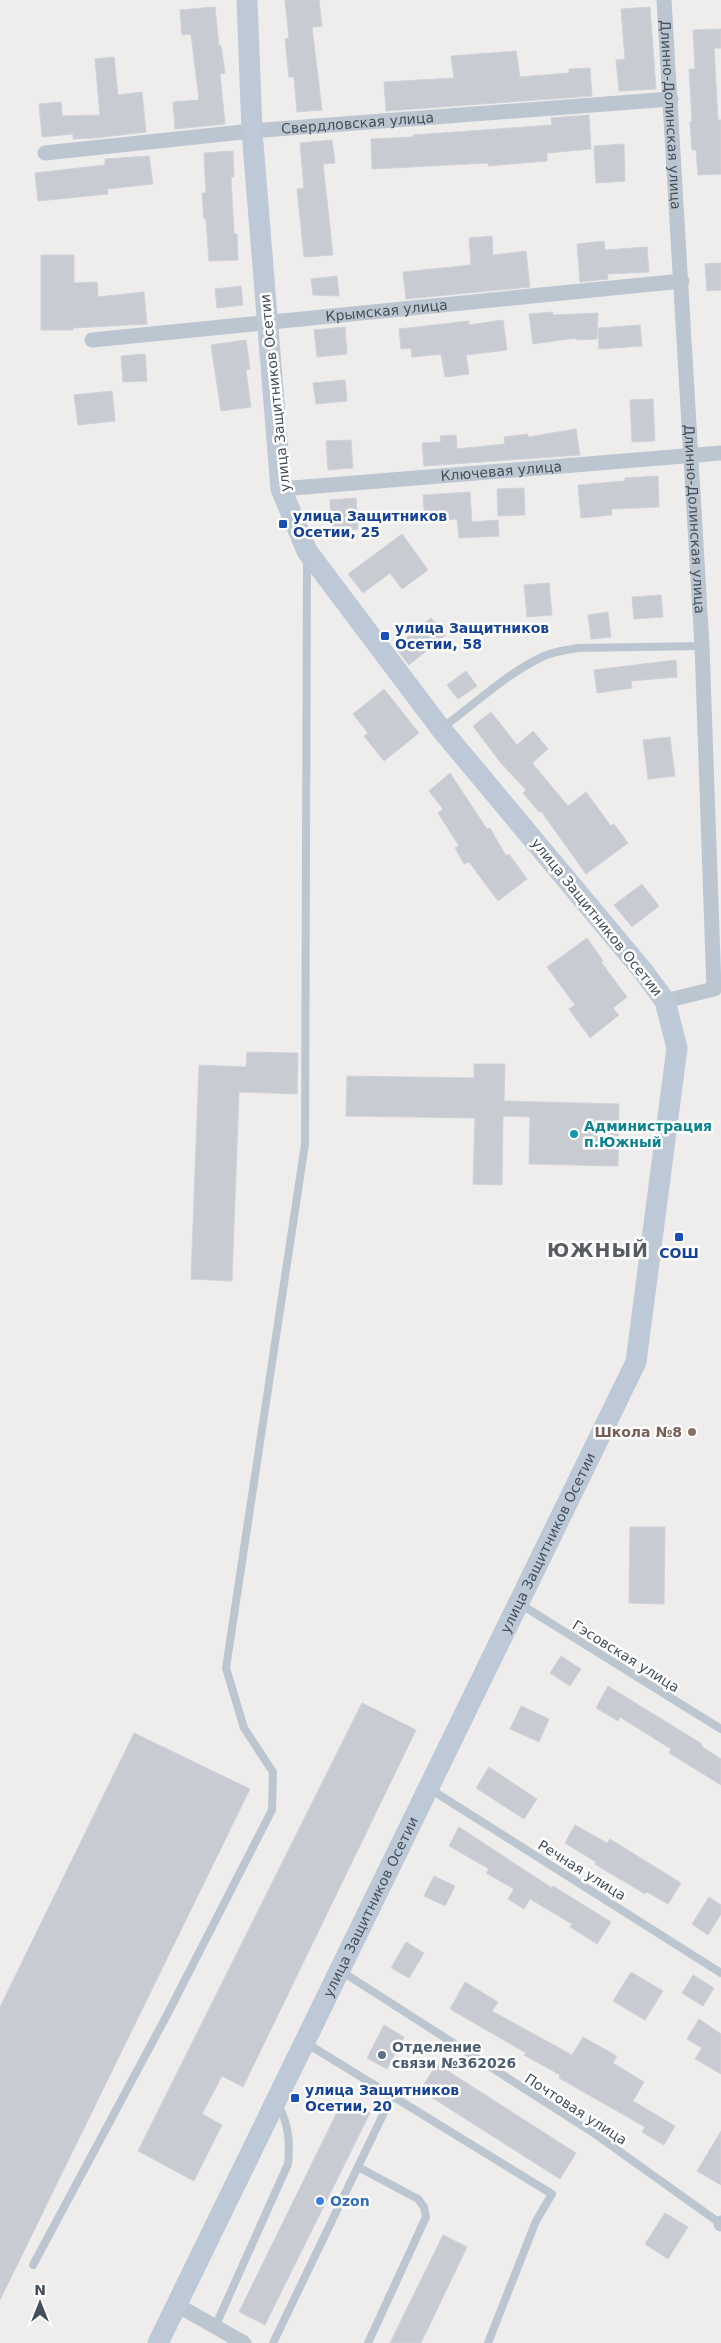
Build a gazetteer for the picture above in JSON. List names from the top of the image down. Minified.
{"streets":{"street":["Длинно-Долинская улица","Свердловская улица","Крымская улица","улица Защитников Осетии","Ключевая улица"],"lane":["Гэсовская улица","Речная улица","Почтовая улица"]},"crossings":[["Длинно-Долинская улица","Свердловская улица"],["Длинно-Долинская улица","Крымская улица"],["Длинно-Долинская улица","улица Защитников Осетии"],["Длинно-Долинская улица","Ключевая улица"],["Свердловская улица","улица Защитников Осетии"],["Крымская улица","улица Защитников Осетии"],["улица Защитников Осетии","Ключевая улица"],["улица Защитников Осетии","Гэсовская улица"],["улица Защитников Осетии","Речная улица"],["улица Защитников Осетии","Почтовая улица"]],"districts":["ЮЖНЫЙ"],"places":{"transit":["улица Защитников Осетии, 25","улица Защитников Осетии, 58","СОШ","улица Защитников Осетии, 20"],"other":["Администрация п.Южный","Школа №8","Отделение связи №362026","Ozon"]},"north":"top"}
